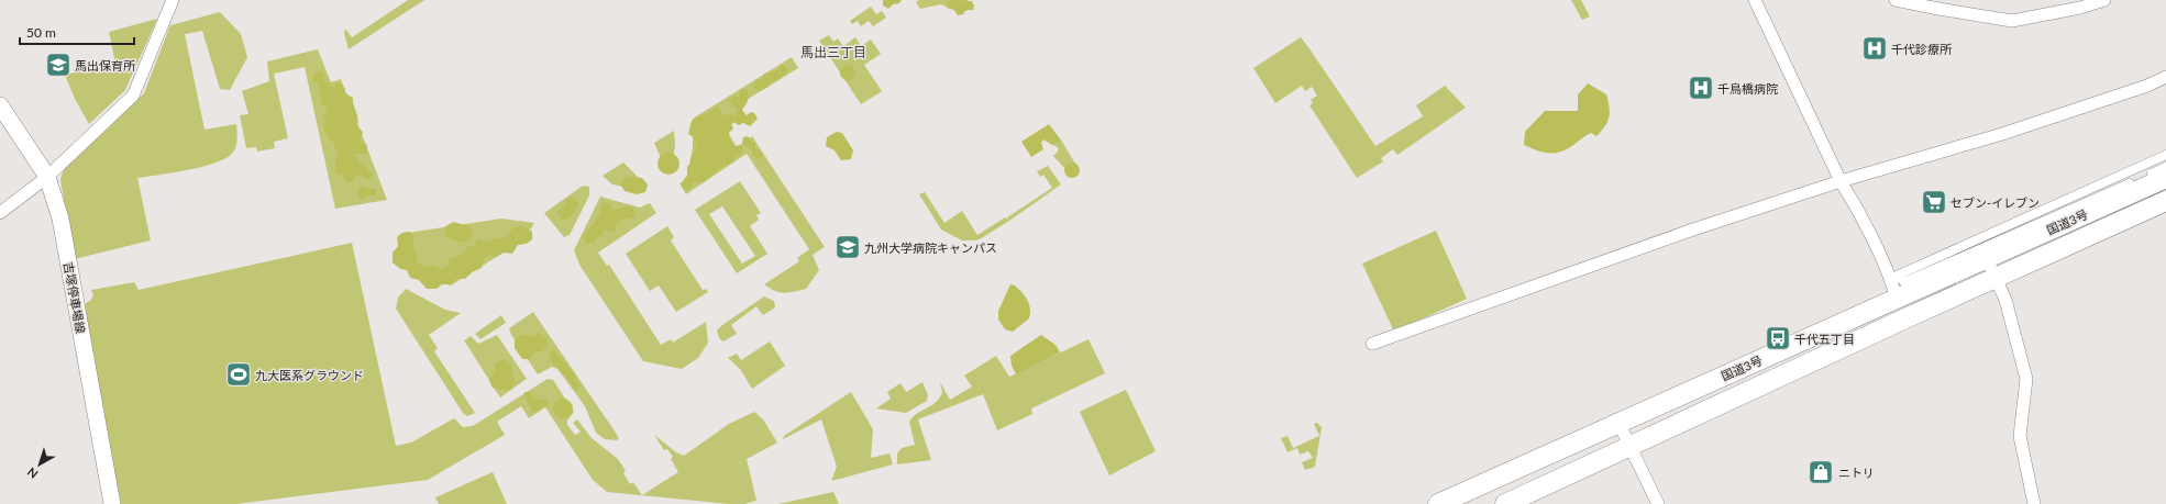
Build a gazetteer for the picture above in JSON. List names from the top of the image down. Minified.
{"streets":{"highway":["国道3号"],"main road":["吉塚停車場線"]},"districts":["馬出三丁目"],"places":{"hospital":["千代診療所","千鳥橋病院"],"school or university":["馬出保育所","九州大学病院キャンパス"],"supermarket":["セブン-イレブン"],"bus stop":["千代五丁目"],"sports":["九大医系グラウンド"],"shop":["ニトリ"]},"scale_bar":"50 m","north":"bottom left"}
